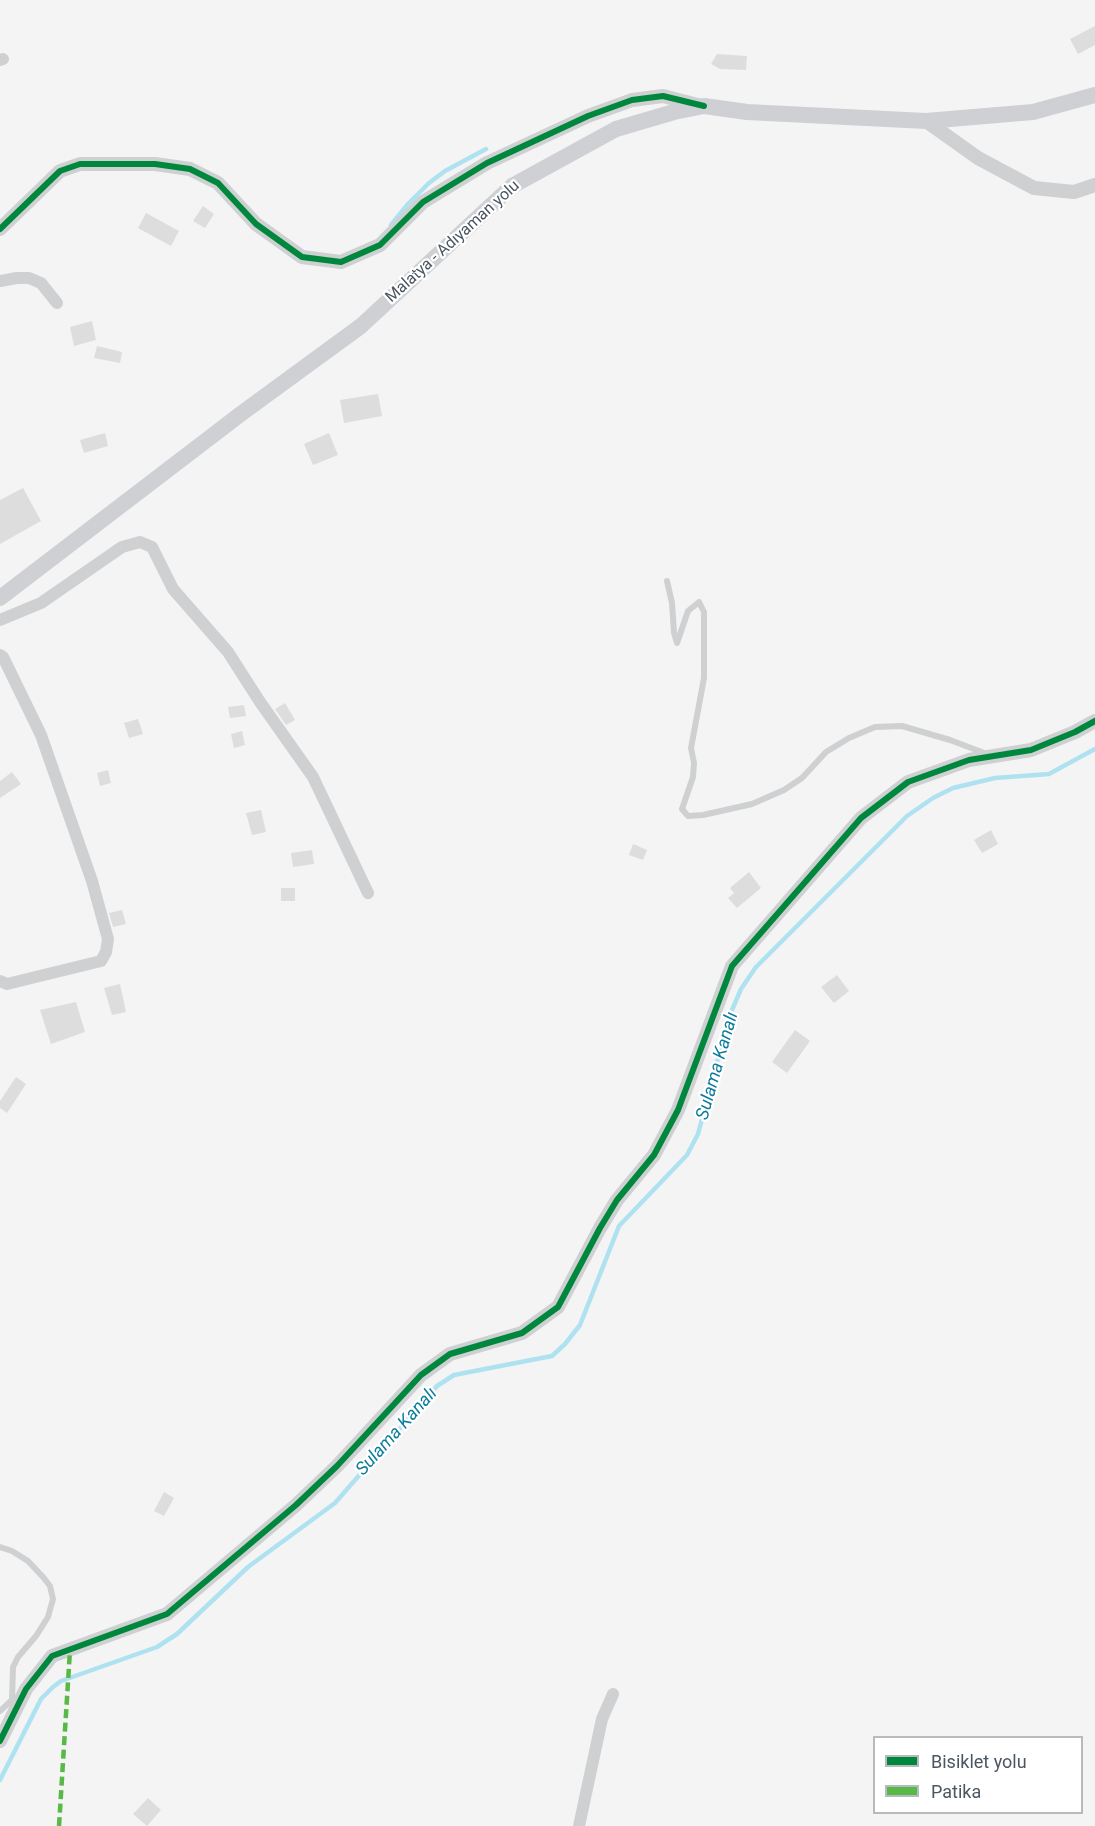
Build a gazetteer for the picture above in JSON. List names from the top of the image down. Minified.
{"streets":{"main road":["Malatya - Adıyaman yolu"]},"water":["Sulama Kanalı"],"legend":["Bisiklet yolu","Patika"]}
